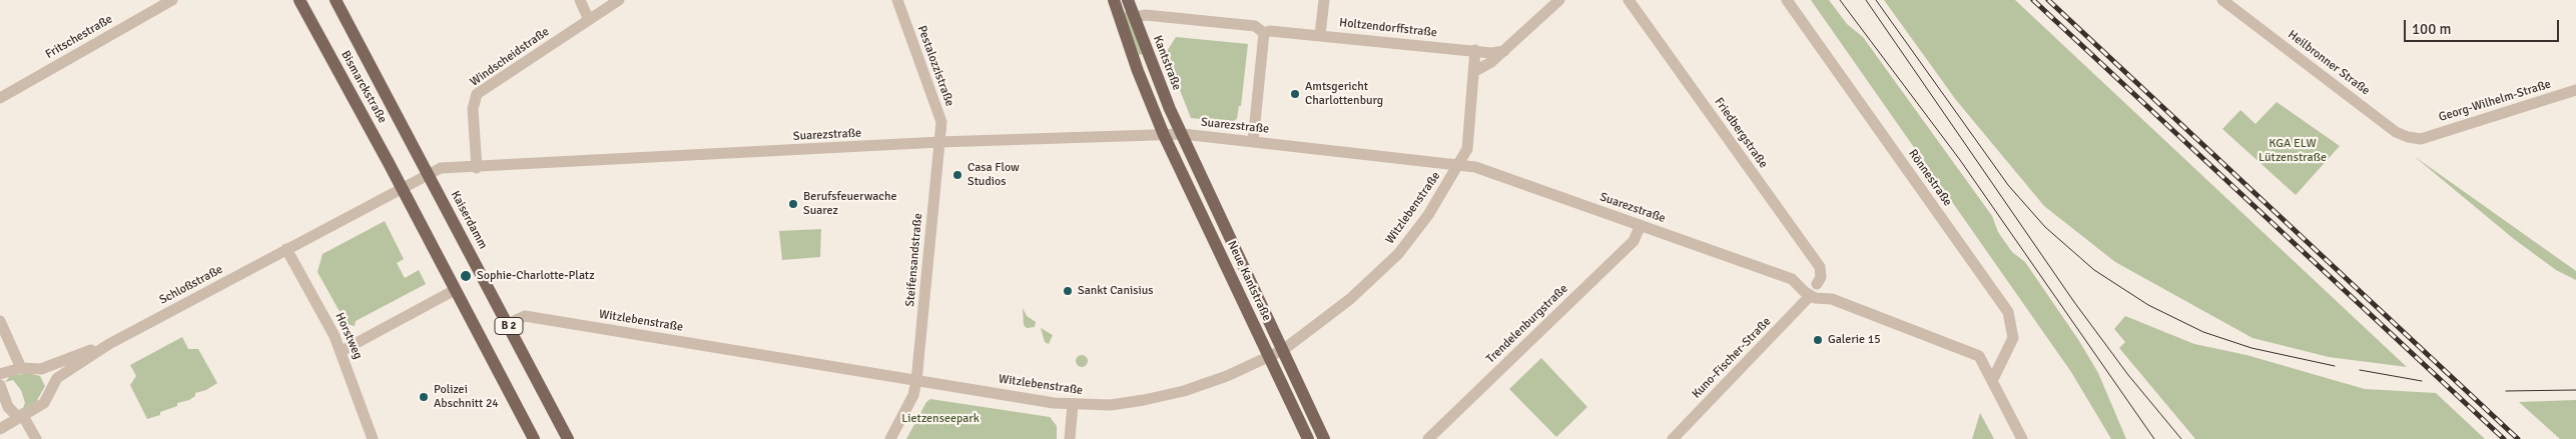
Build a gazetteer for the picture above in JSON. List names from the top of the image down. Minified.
{"streets":{"main road":["Kantstraße","Bismarckstraße","Kaiserdamm","Neue Kantstraße","B 2"],"street":["Holtzendorffstraße","Fritschestraße","Windscheidstraße","Heilbronner Straße","Pestalozzistraße","Georg-Wilhelm-Straße","Suarezstraße","Friedbergstraße","Rönnestraße","Witzlebenstraße","Steifensandstraße","Schloßstraße","Trendelenburgstraße","Horstweg","Kuno-Fischer-Straße"]},"crossings":[["Holtzendorffstraße","Kantstraße"],["Holtzendorffstraße","Witzlebenstraße"],["Windscheidstraße","Suarezstraße"],["Kantstraße","Suarezstraße"],["Kantstraße","Neue Kantstraße"],["Heilbronner Straße","Georg-Wilhelm-Straße"],["Pestalozzistraße","Suarezstraße"],["Pestalozzistraße","Steifensandstraße"],["Bismarckstraße","Suarezstraße"],["Bismarckstraße","Kaiserdamm"],["Bismarckstraße","Schloßstraße"],["Bismarckstraße","B 2"],["Suarezstraße","Witzlebenstraße"],["Suarezstraße","Kaiserdamm"],["Suarezstraße","Steifensandstraße"],["Suarezstraße","Neue Kantstraße"],["Suarezstraße","Schloßstraße"],["Suarezstraße","Trendelenburgstraße"],["Suarezstraße","B 2"],["Suarezstraße","Kuno-Fischer-Straße"],["Witzlebenstraße","Kaiserdamm"],["Witzlebenstraße","Steifensandstraße"],["Witzlebenstraße","Neue Kantstraße"],["Schloßstraße","B 2"],["Schloßstraße","Horstweg"]],"parks":["KGA ELW Lützenstraße","Lietzenseepark"],"places":["Amtsgericht Charlottenburg","Casa Flow Studios","Berufsfeuerwache Suarez","Sophie-Charlotte-Platz","Sankt Canisius","Galerie 15","Polizei Abschnitt 24"],"scale_bar":"100 m"}
